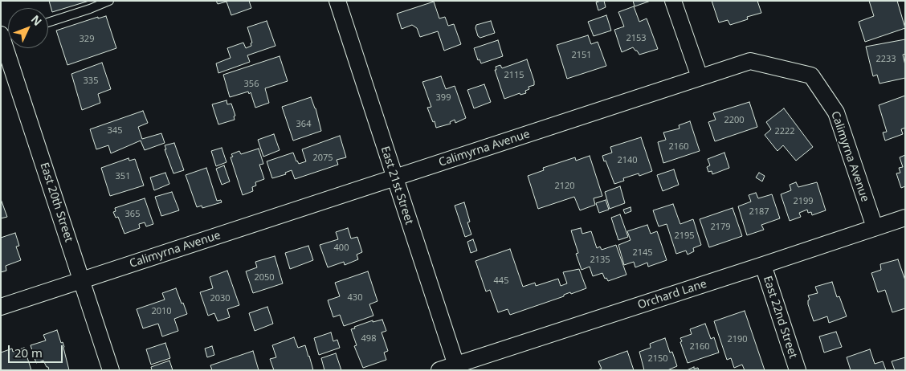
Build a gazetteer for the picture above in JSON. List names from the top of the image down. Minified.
{"streets":{"street":["Calimyrna Avenue","East 21st Street","East 20th Street","Orchard Lane","East 22nd Street"]},"crossings":[["Calimyrna Avenue","East 21st Street"],["Calimyrna Avenue","East 20th Street"],["Calimyrna Avenue","Orchard Lane"],["East 21st Street","Orchard Lane"],["Orchard Lane","East 22nd Street"]],"house_numbers":["2153","329","2151","2233","2115","335","356","399","2200","364","345","2222","2160","2075","2140","351","2120","2199","2187","365","2179","2195","400","2145","2135","2050","445","430","2030","2010","498","2190","2160","2150"],"scale_bar":"20 m","north":"top right"}
